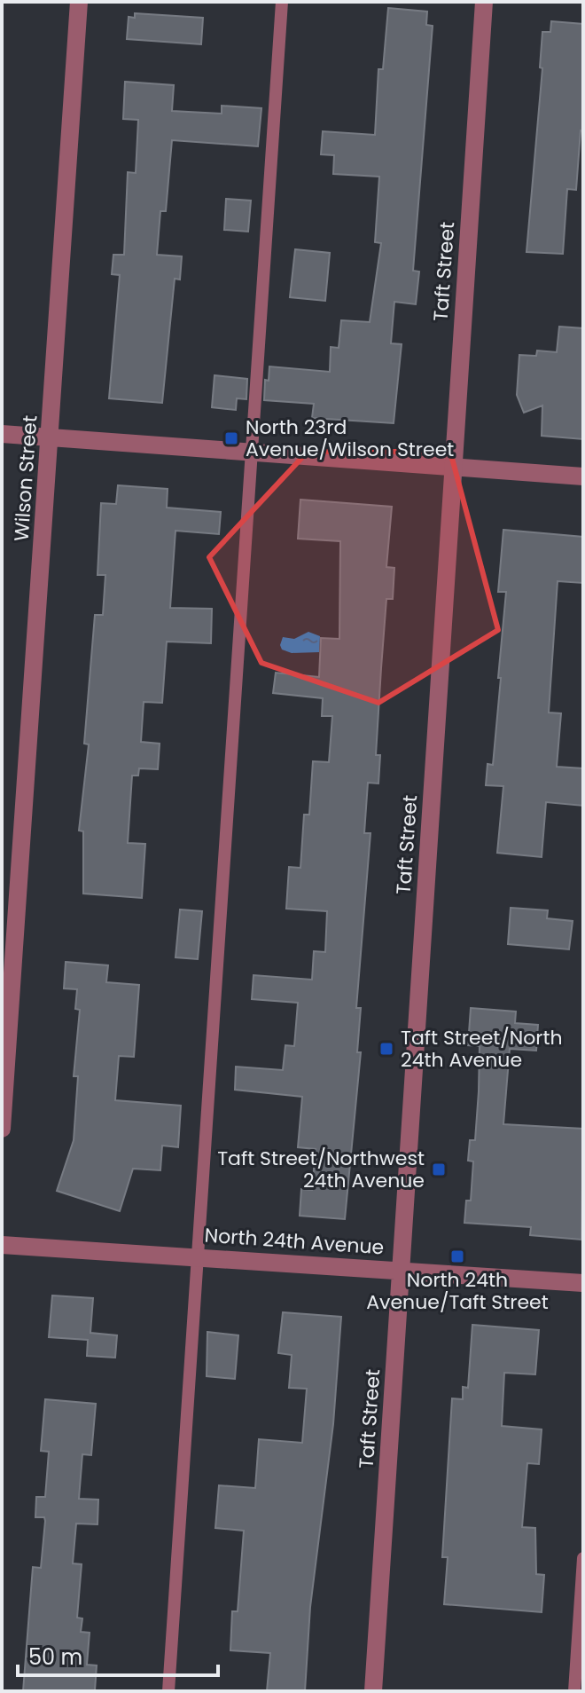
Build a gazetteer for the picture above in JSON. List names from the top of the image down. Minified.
{"streets":{"street":["Taft Street","Wilson Street","North 24th Avenue"]},"crossings":[["Taft Street","North 24th Avenue"]],"places":{"transit":["North 23rd Avenue/Wilson Street","Taft Street/North 24th Avenue","Taft Street/Northwest 24th Avenue","North 24th Avenue/Taft Street"]},"scale_bar":"50 m"}
